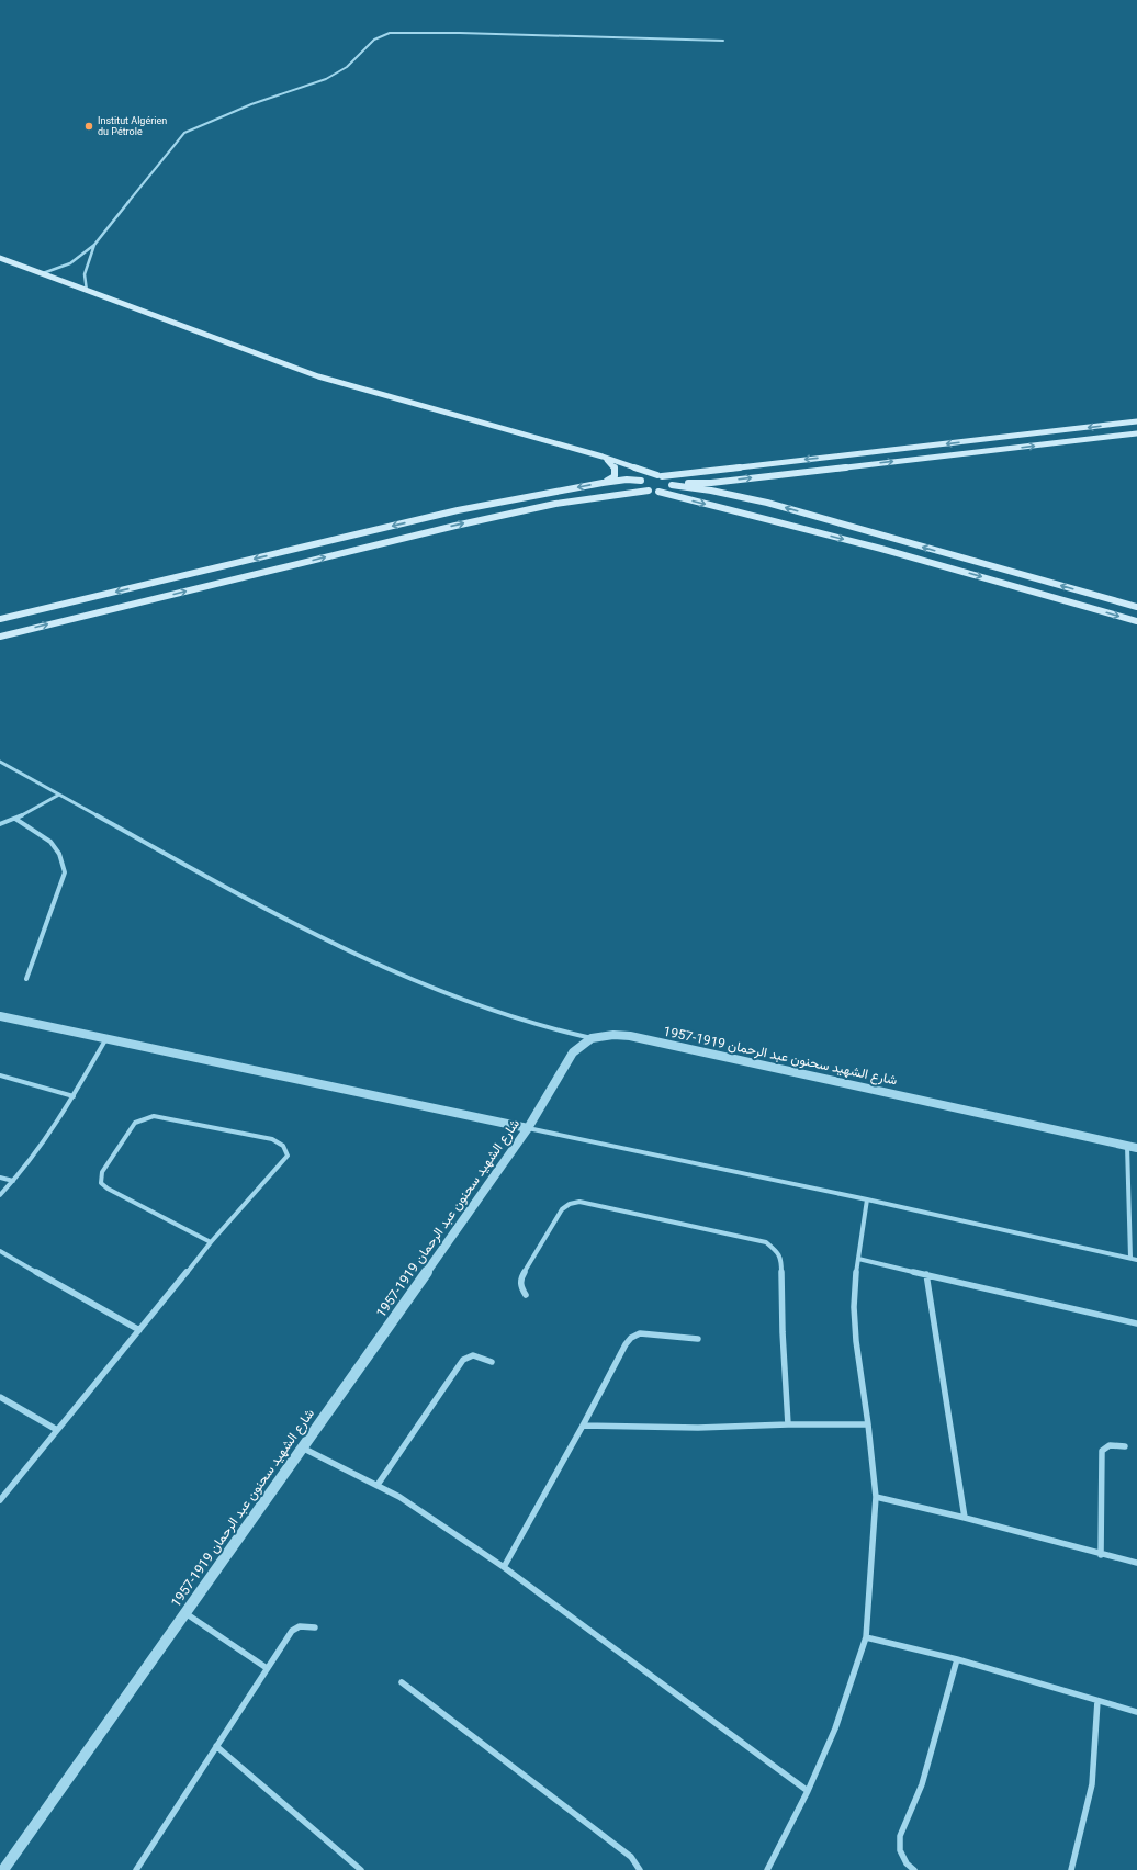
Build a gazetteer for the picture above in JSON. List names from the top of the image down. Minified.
{"streets":{"street":["شارع الشهيد سحنون عبد الرحمان 1919-1957"]},"places":["Institut Algérien du Pétrole"]}
